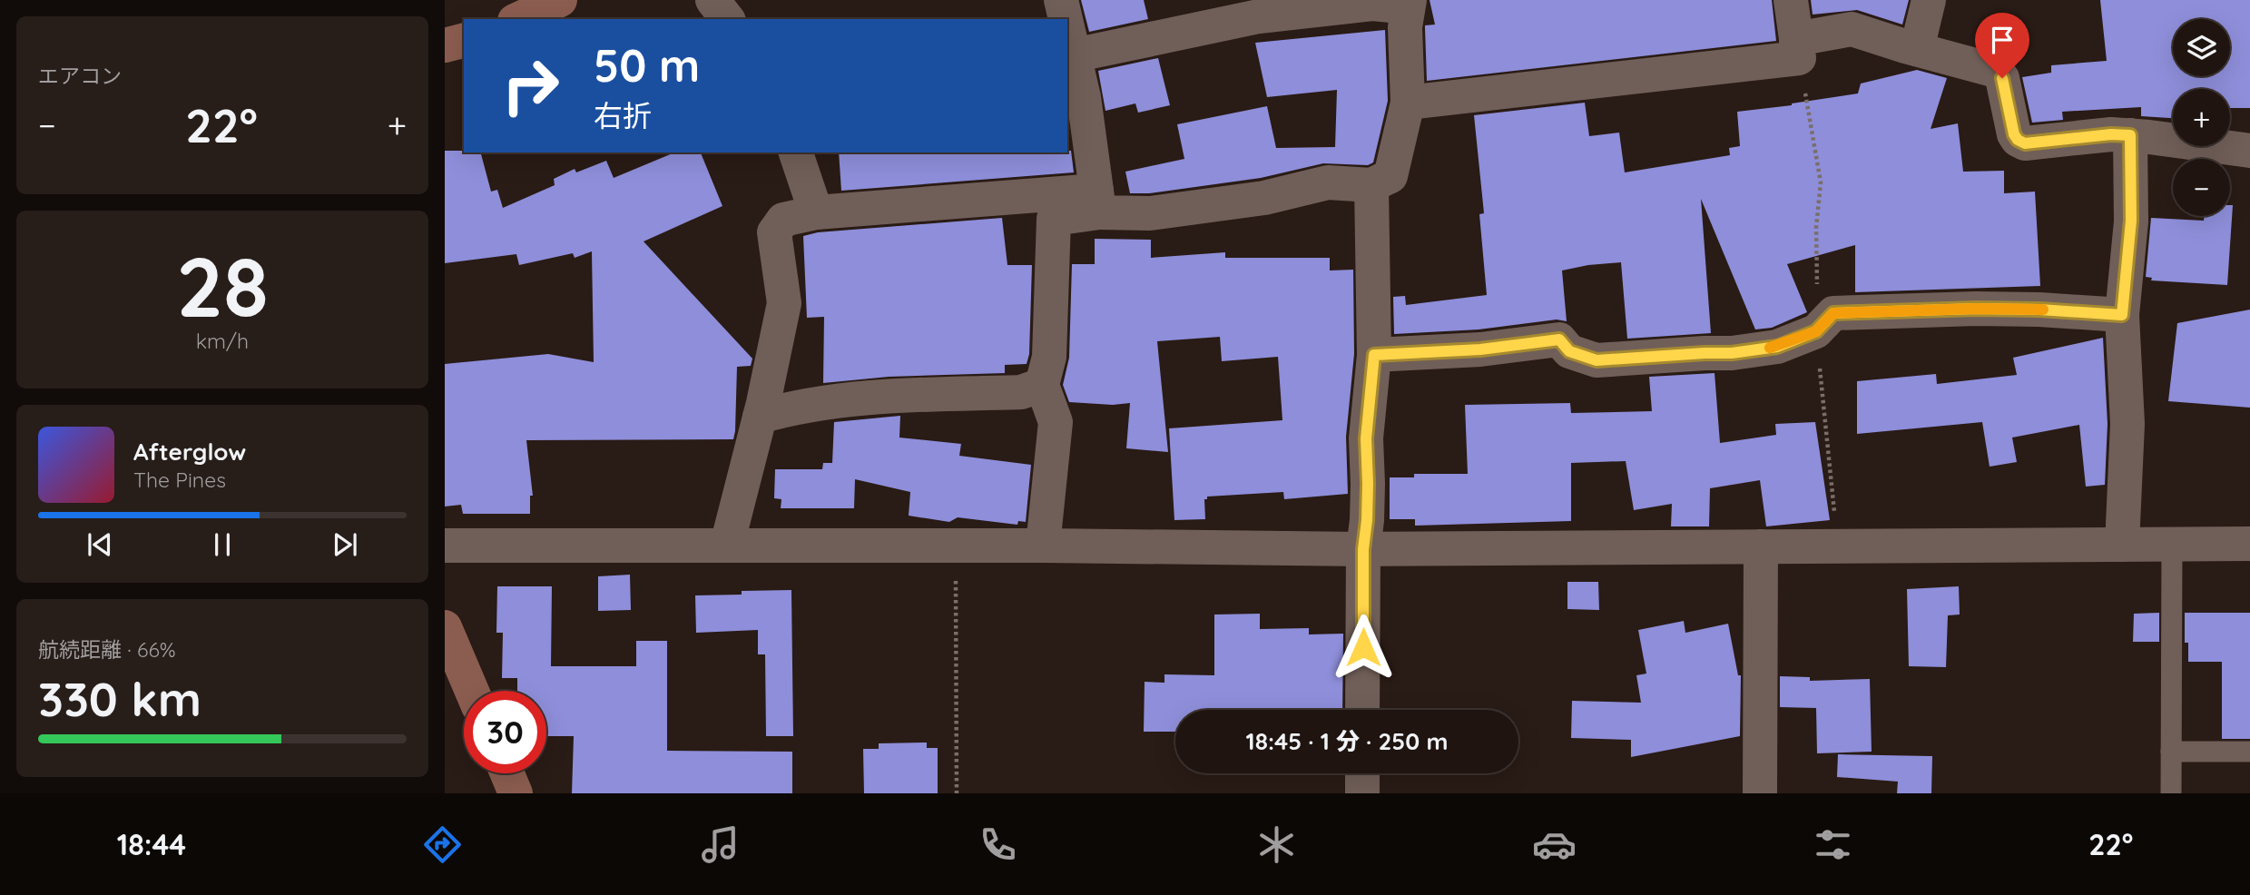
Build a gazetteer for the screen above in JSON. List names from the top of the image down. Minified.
{"page":{"tile":["エアコン",["28","km/h"],["航続距離 · 66%","330 km"]],"map_buttons":["+","−"],"turn":["50 m","右折"],"heat":["−","22°","+"],"song":["Afterglow","The Pines"],"limit":"30","trip":"18:45 · 1 分 · 250 m","tabs":["18:44","22°"]}}
